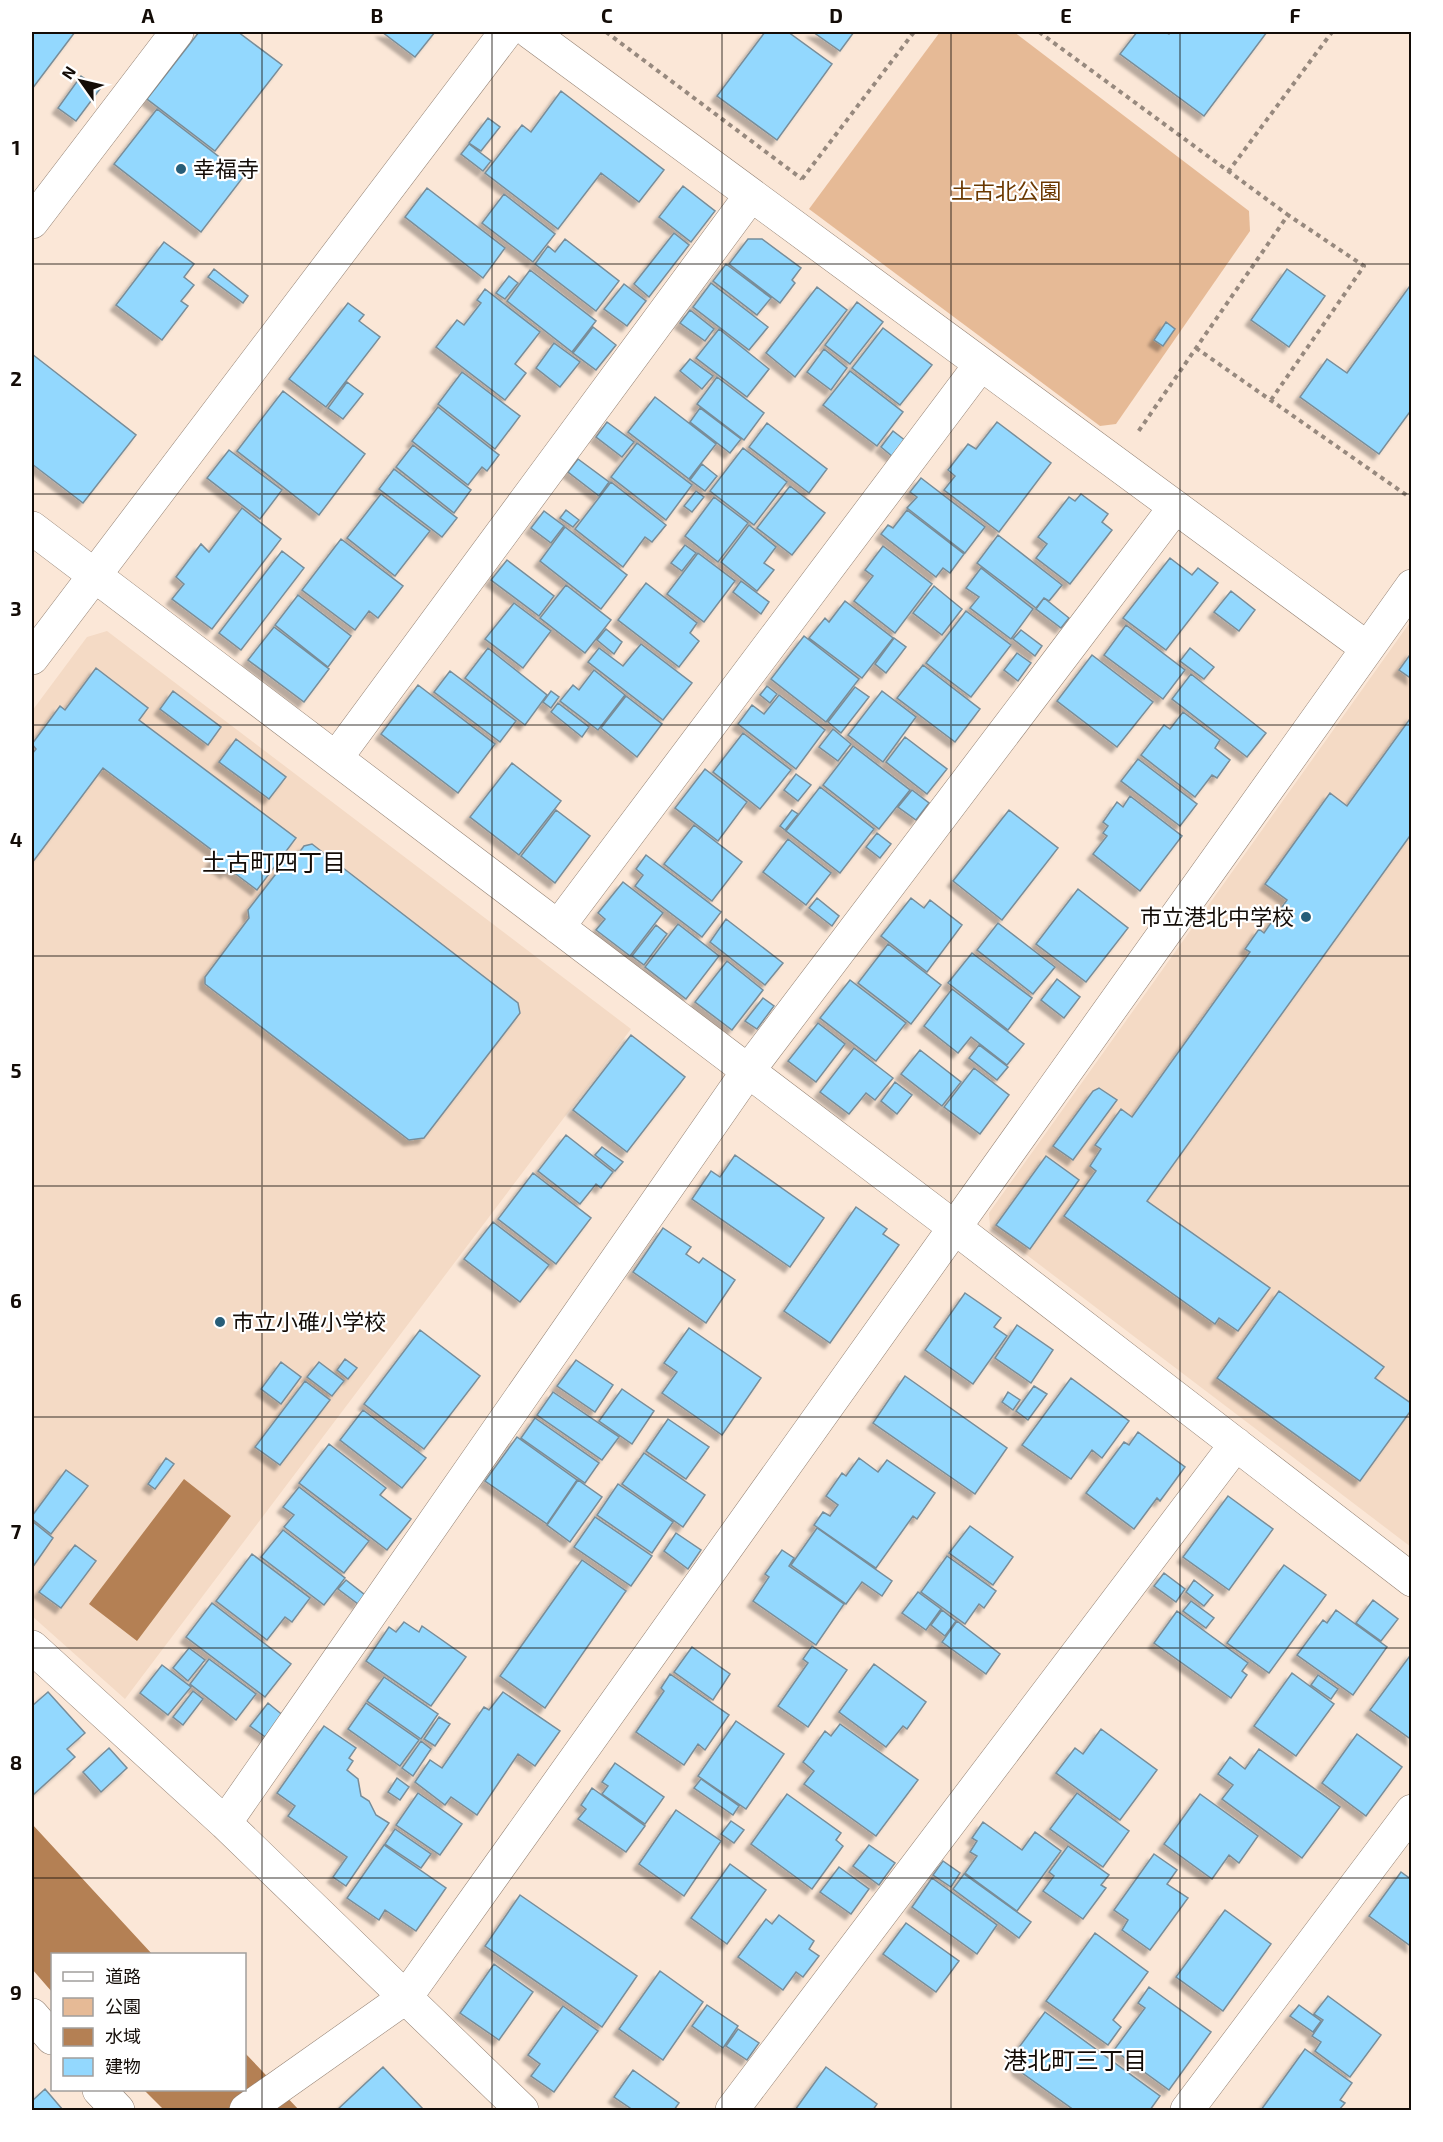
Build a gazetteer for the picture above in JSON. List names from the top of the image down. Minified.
{"districts":["土古町四丁目","港北町三丁目"],"parks":["土古北公園"],"places":["幸福寺","市立港北中学校","市立小碓小学校"],"legend":["道路","公園","水域","建物"],"north":"top left","grid":{"columns":["A","B","C","D","E","F"],"rows":["1","2","3","4","5","6","7","8","9"]}}
